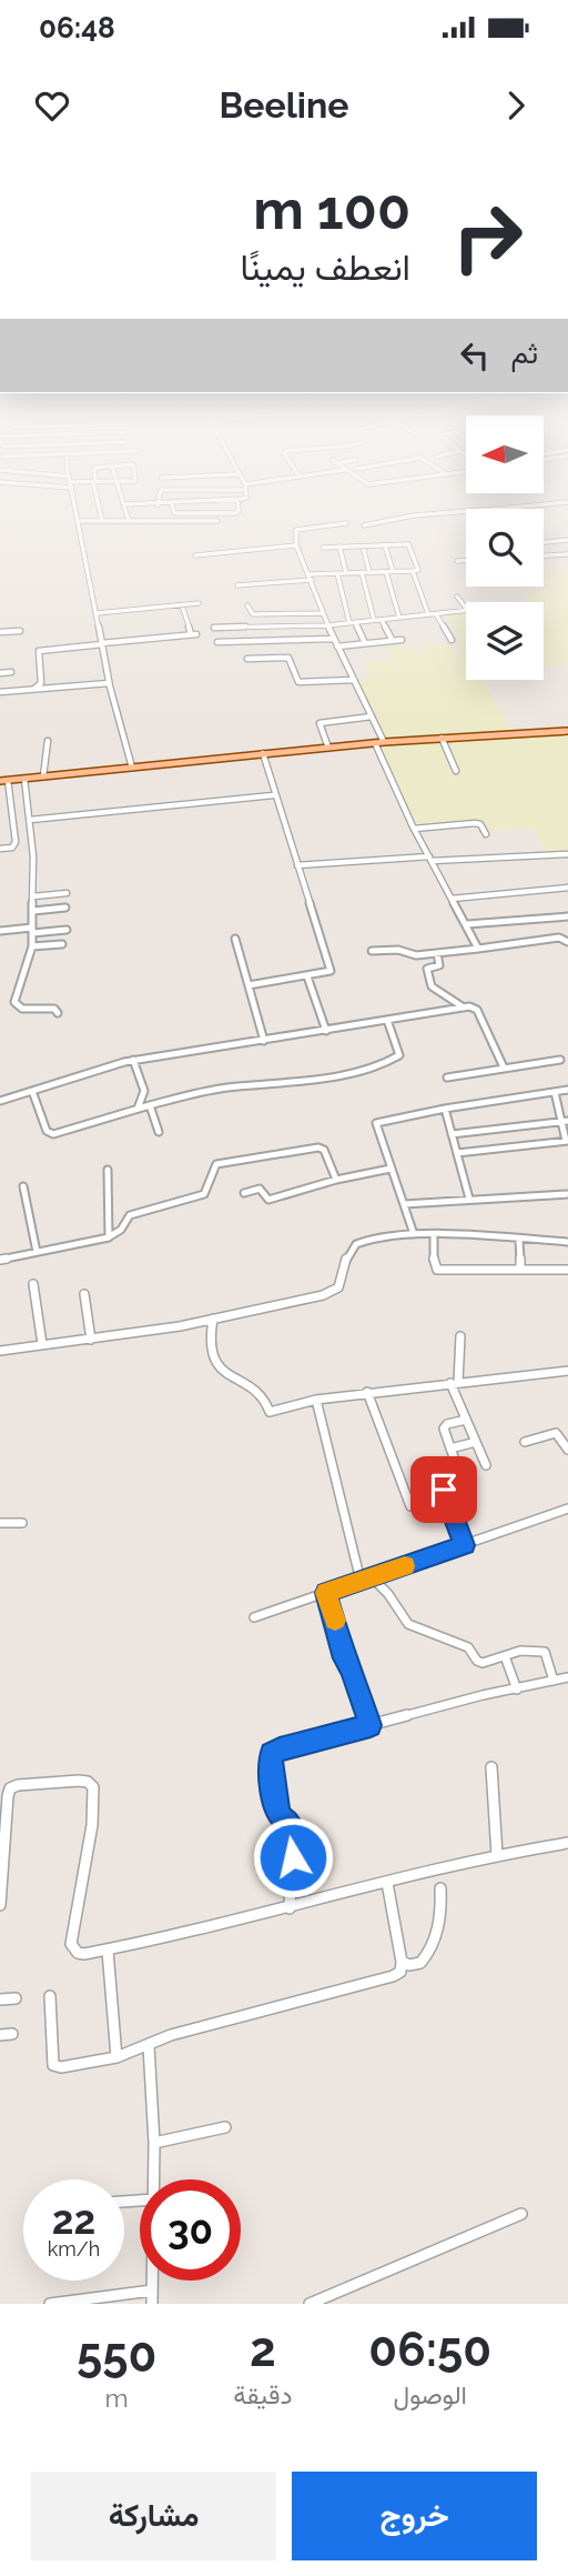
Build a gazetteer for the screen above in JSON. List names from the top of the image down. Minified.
{"north":"left","page":{"status":"06:48","header":"Beeline","turn":["100 m","انعطف يمينًا"],"then":"ثم","speed":"22 km/h","limit":"30","eta":["06:50","الوصول","2","دقيقة","550","m"],"buttons":["خروج","مشاركة"]}}
